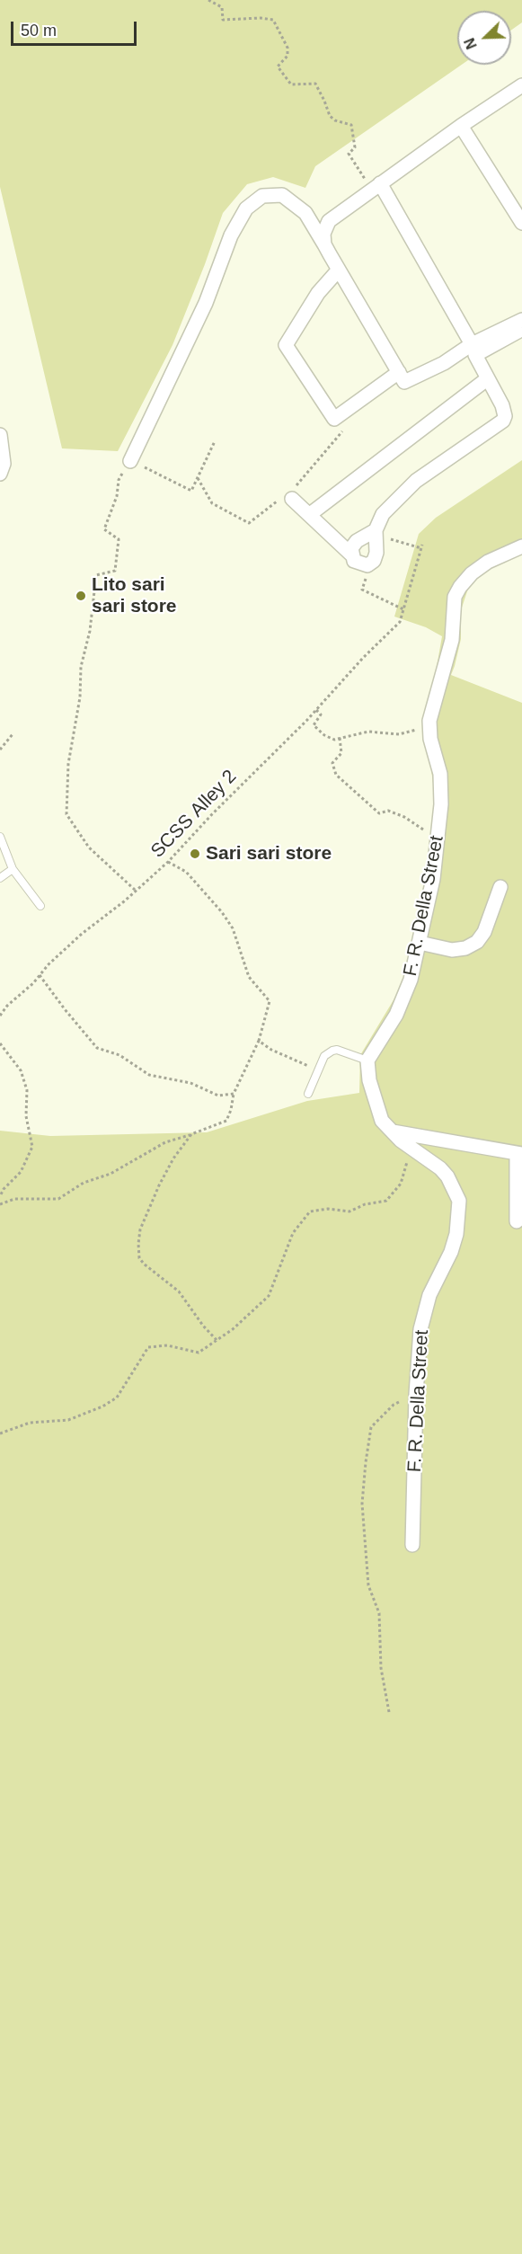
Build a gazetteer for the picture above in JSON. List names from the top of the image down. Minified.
{"streets":{"street":["F. R. Della Street"],"path":["SCSS Alley 2"]},"places":["Lito sari sari store","Sari sari store"],"scale_bar":"50 m","north":"bottom left"}
